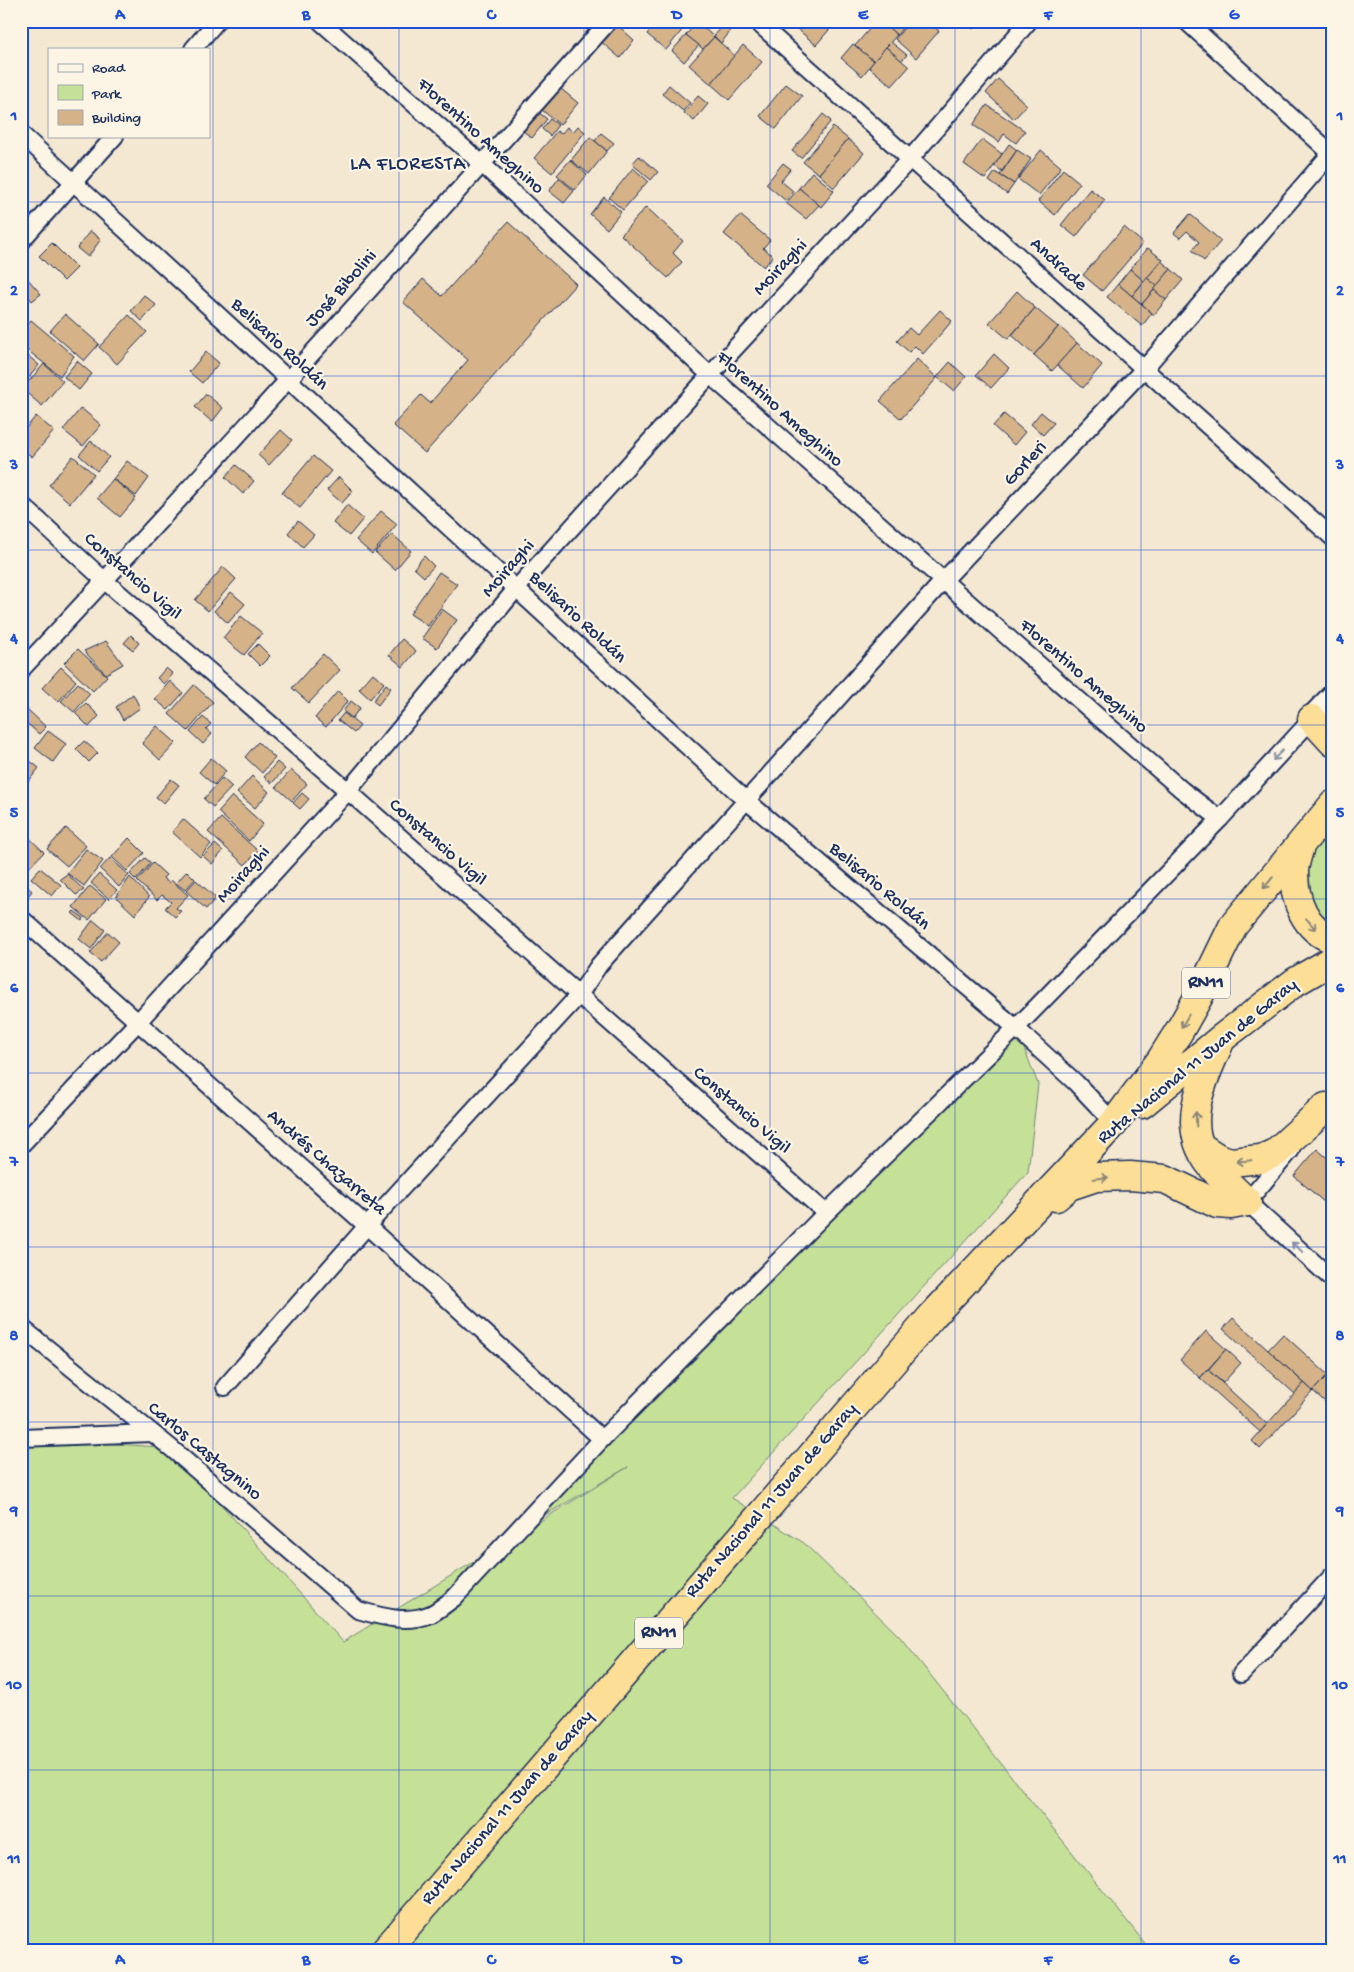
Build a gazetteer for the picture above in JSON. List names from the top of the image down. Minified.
{"streets":{"highway":["RN11","Ruta Nacional 11 Juan de Garay"],"street":["Florentino Ameghino","Andrade","Moiraghi","José Bibolini","Belisario Roldán","Gorleri","Constancio Vigil","Andrés Chazarreta","Carlos Castagnino"]},"crossings":[["Florentino Ameghino","Moiraghi"],["Florentino Ameghino","José Bibolini"],["Florentino Ameghino","Gorleri"],["Andrade","Moiraghi"],["Andrade","Gorleri"],["Moiraghi","Belisario Roldán"],["Moiraghi","Constancio Vigil"],["Moiraghi","Andrés Chazarreta"],["José Bibolini","Belisario Roldán"],["José Bibolini","Constancio Vigil"],["Belisario Roldán","Gorleri"],["Belisario Roldán","Ruta Nacional 11 Juan de Garay"],["Gorleri","Constancio Vigil"],["Gorleri","Andrés Chazarreta"],["Andrés Chazarreta","Carlos Castagnino"]],"districts":["LA FLORESTA"],"legend":["Road","Park","Building"],"grid":{"columns":["A","B","C","D","E","F","G"],"rows":["1","2","3","4","5","6","7","8","9","10","11"]}}
